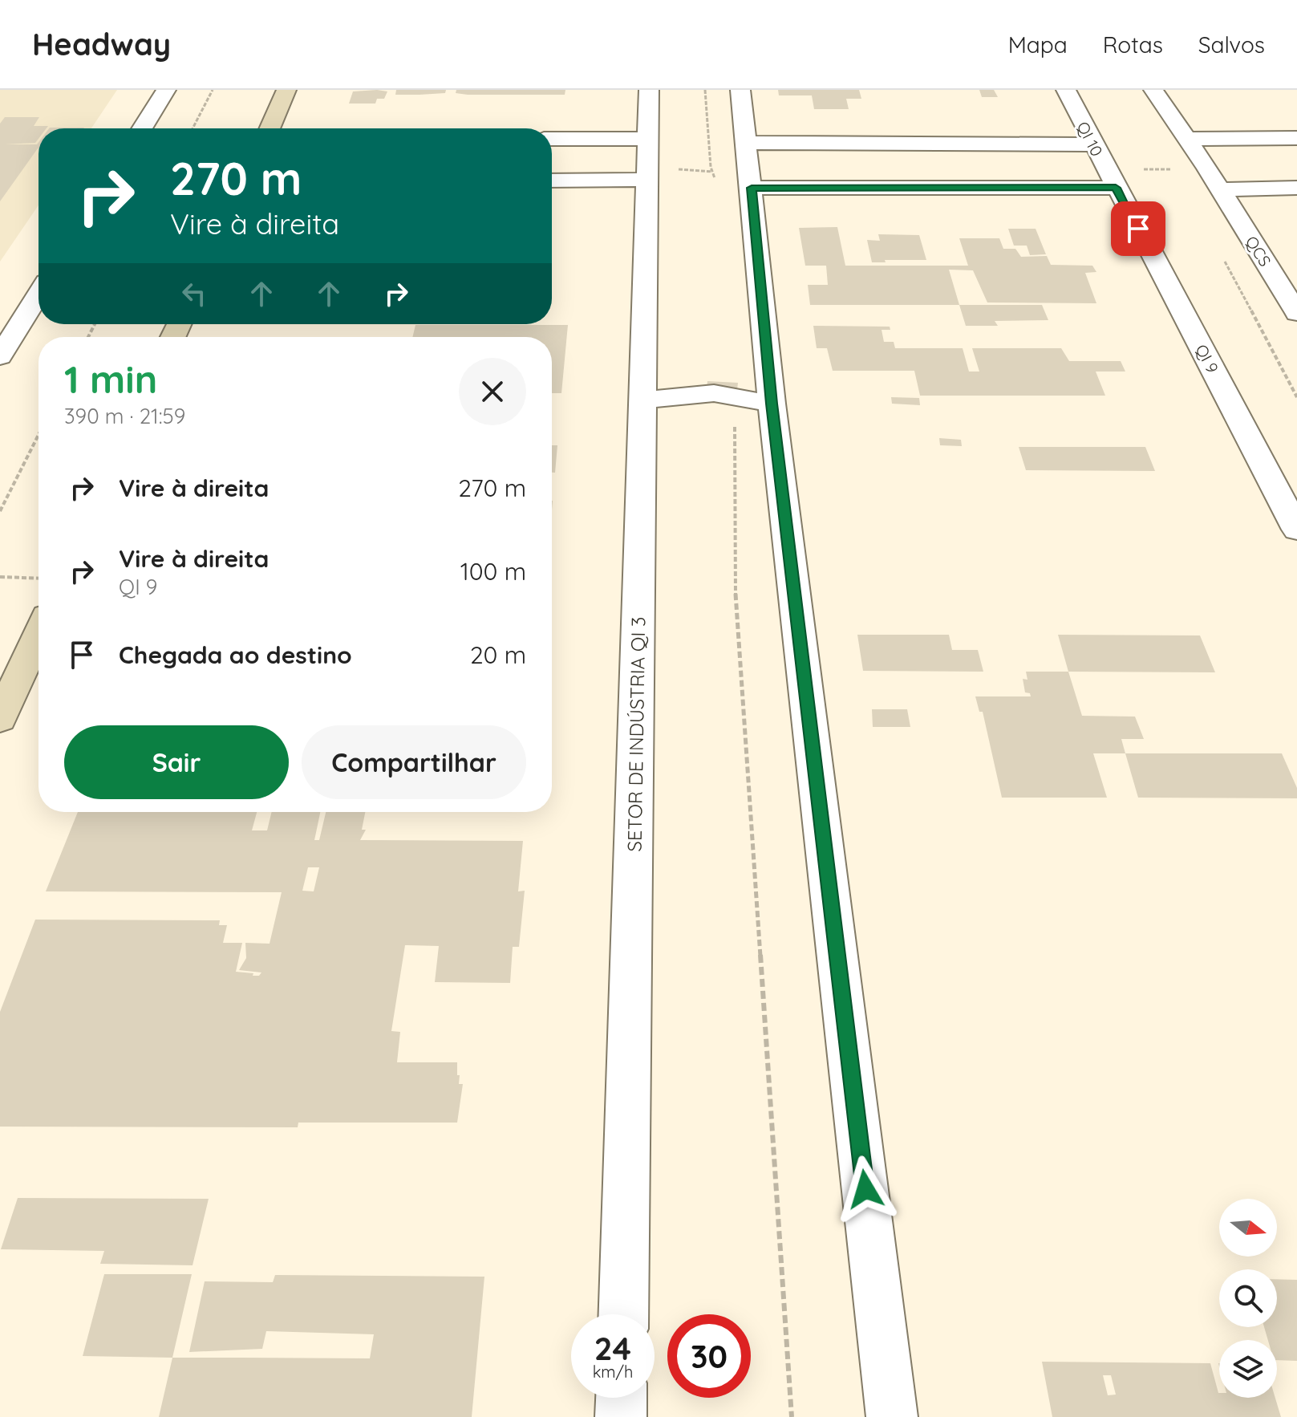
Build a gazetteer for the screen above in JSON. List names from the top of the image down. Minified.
{"streets":{"street":["QI 10","QCS","QI 9","SETOR DE INDÚSTRIA QI 3"]},"crossings":[["QI 10","QI 9"]],"north":"right","page":{"header":"Headway","nav":["Mapa","Rotas","Salvos"],"turn":["270 m","Vire à direita"],"heading":["1 min","390 m · 21:59"],"list":[{"name":"Vire à direita","value":"270 m"},{"name":"Vire à direita","note":"QI 9","value":"100 m"},{"name":"Chegada ao destino","value":"20 m"}],"buttons":["Sair","Compartilhar"],"speed":"24 km/h","limit":"30"}}
